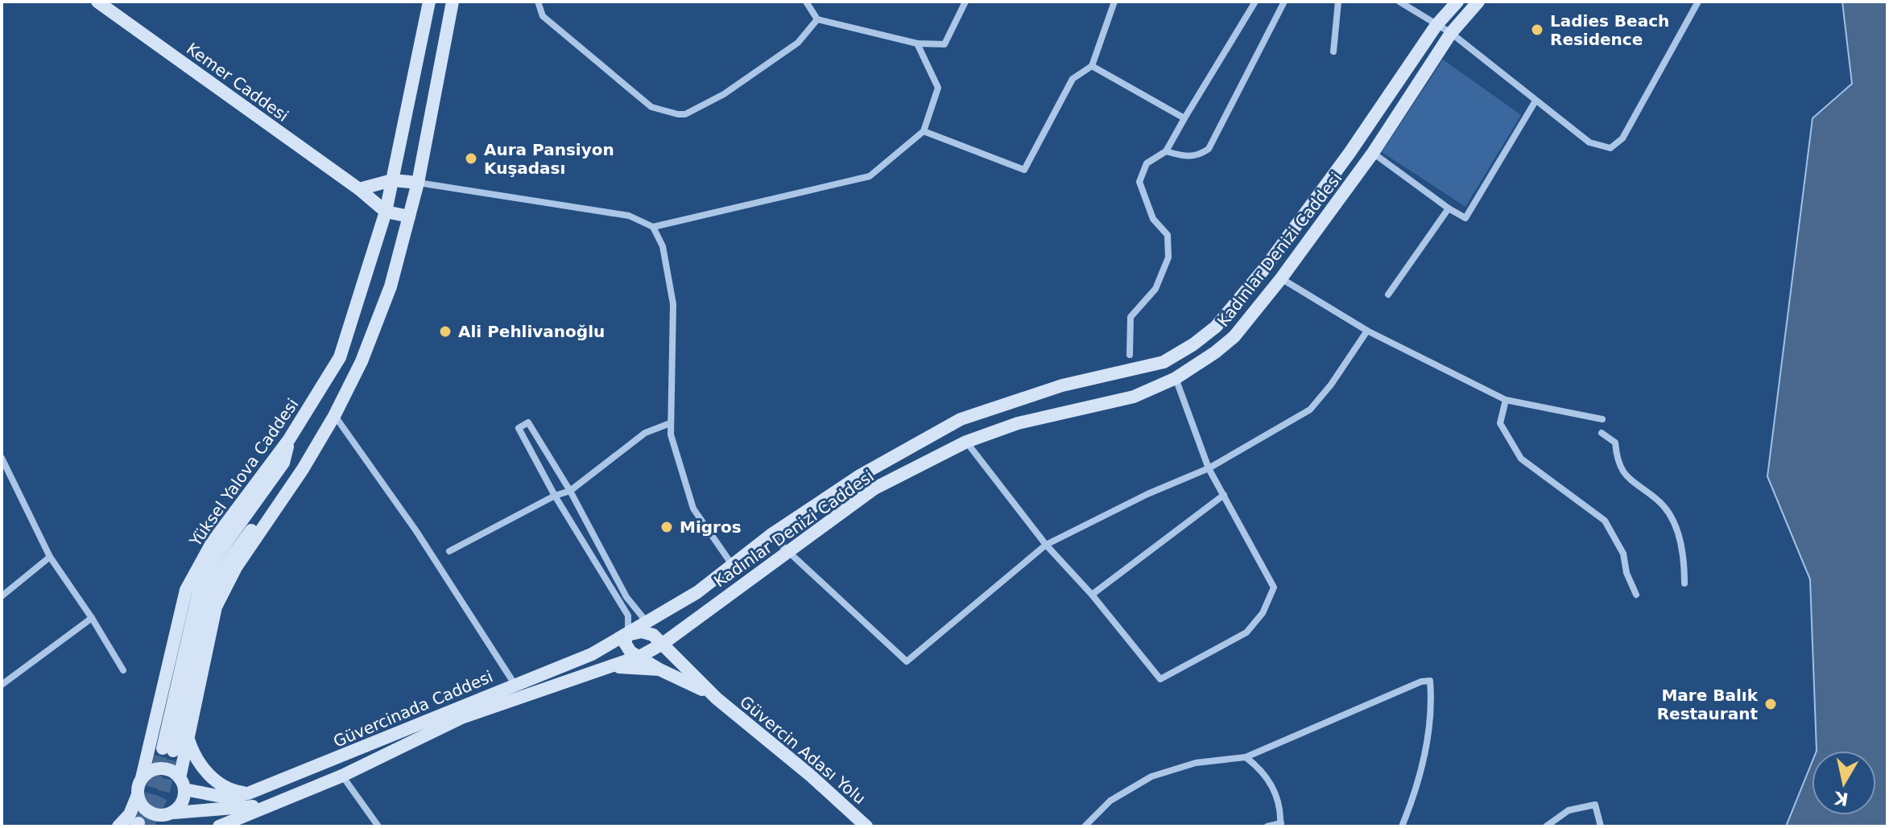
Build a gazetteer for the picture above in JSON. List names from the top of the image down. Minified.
{"streets":{"main road":["Kemer Caddesi","Kadınlar Denizi Caddesi","Yüksel Yalova Caddesi","Güvercinada Caddesi","Güvercin Adası Yolu"]},"crossings":[["Kemer Caddesi","Yüksel Yalova Caddesi"],["Kadınlar Denizi Caddesi","Güvercinada Caddesi"],["Kadınlar Denizi Caddesi","Güvercin Adası Yolu"],["Yüksel Yalova Caddesi","Güvercinada Caddesi"],["Güvercinada Caddesi","Güvercin Adası Yolu"]],"places":["Ladies Beach Residence","Aura Pansiyon Kuşadası","Ali Pehlivanoğlu","Migros","Mare Balık Restaurant"],"north":"bottom"}
